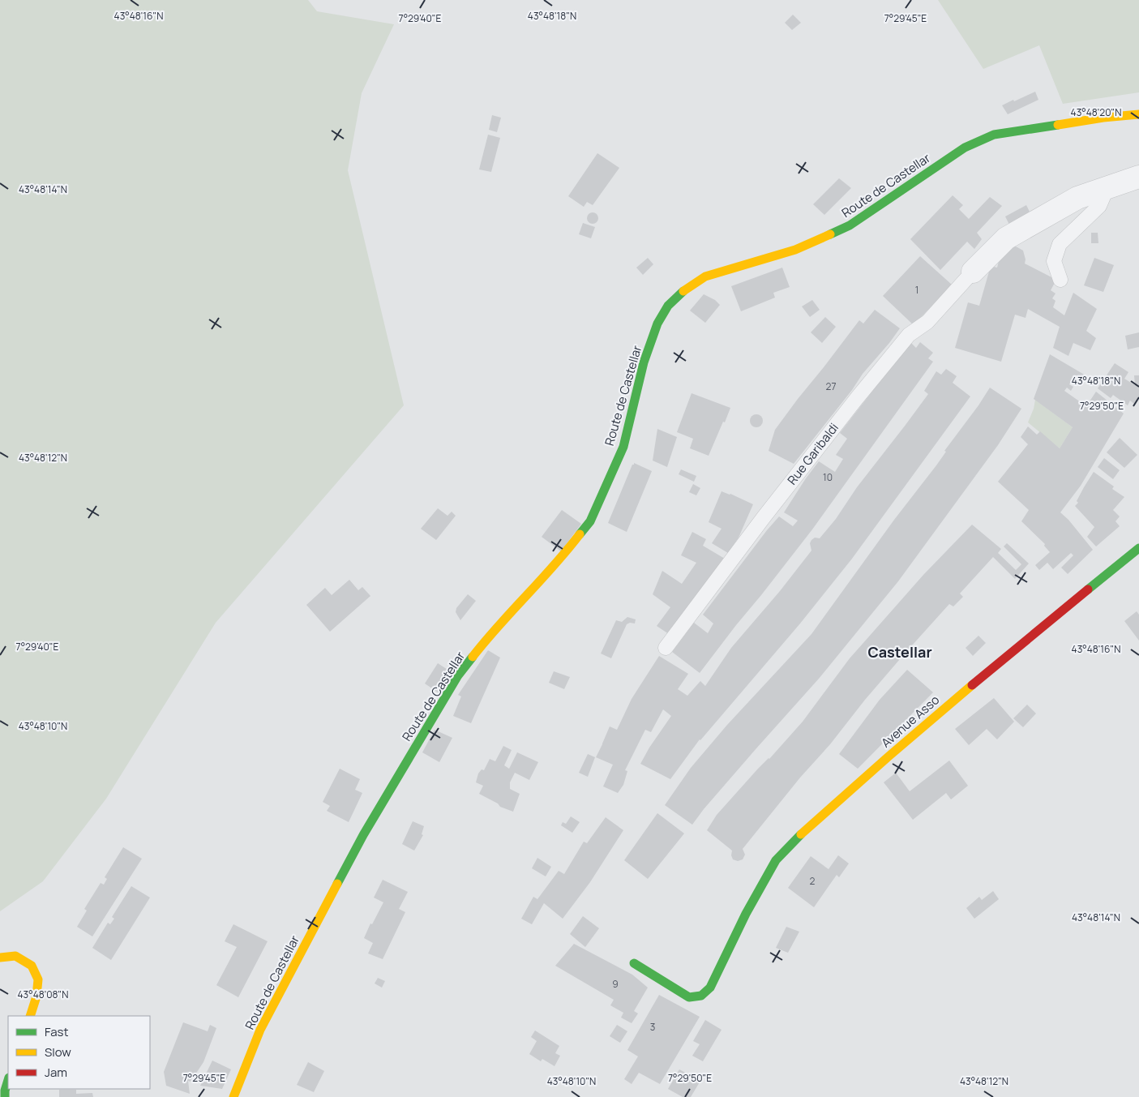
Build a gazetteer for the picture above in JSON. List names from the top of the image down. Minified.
{"streets":{"street":["Route de Castellar","Avenue Asso"],"lane":["Rue Garibaldi"]},"districts":["Castellar"],"house_numbers":["1","27","10","2","9","3"],"legend":["Fast","Slow","Jam"],"coordinates":["43°48'16\"N","43°48'18\"N","7°29'40\"E","7°29'45\"E","43°48'20\"N","43°48'14\"N","7°29'50\"E","43°48'12\"N","43°48'10\"N","43°48'08\"N"]}
